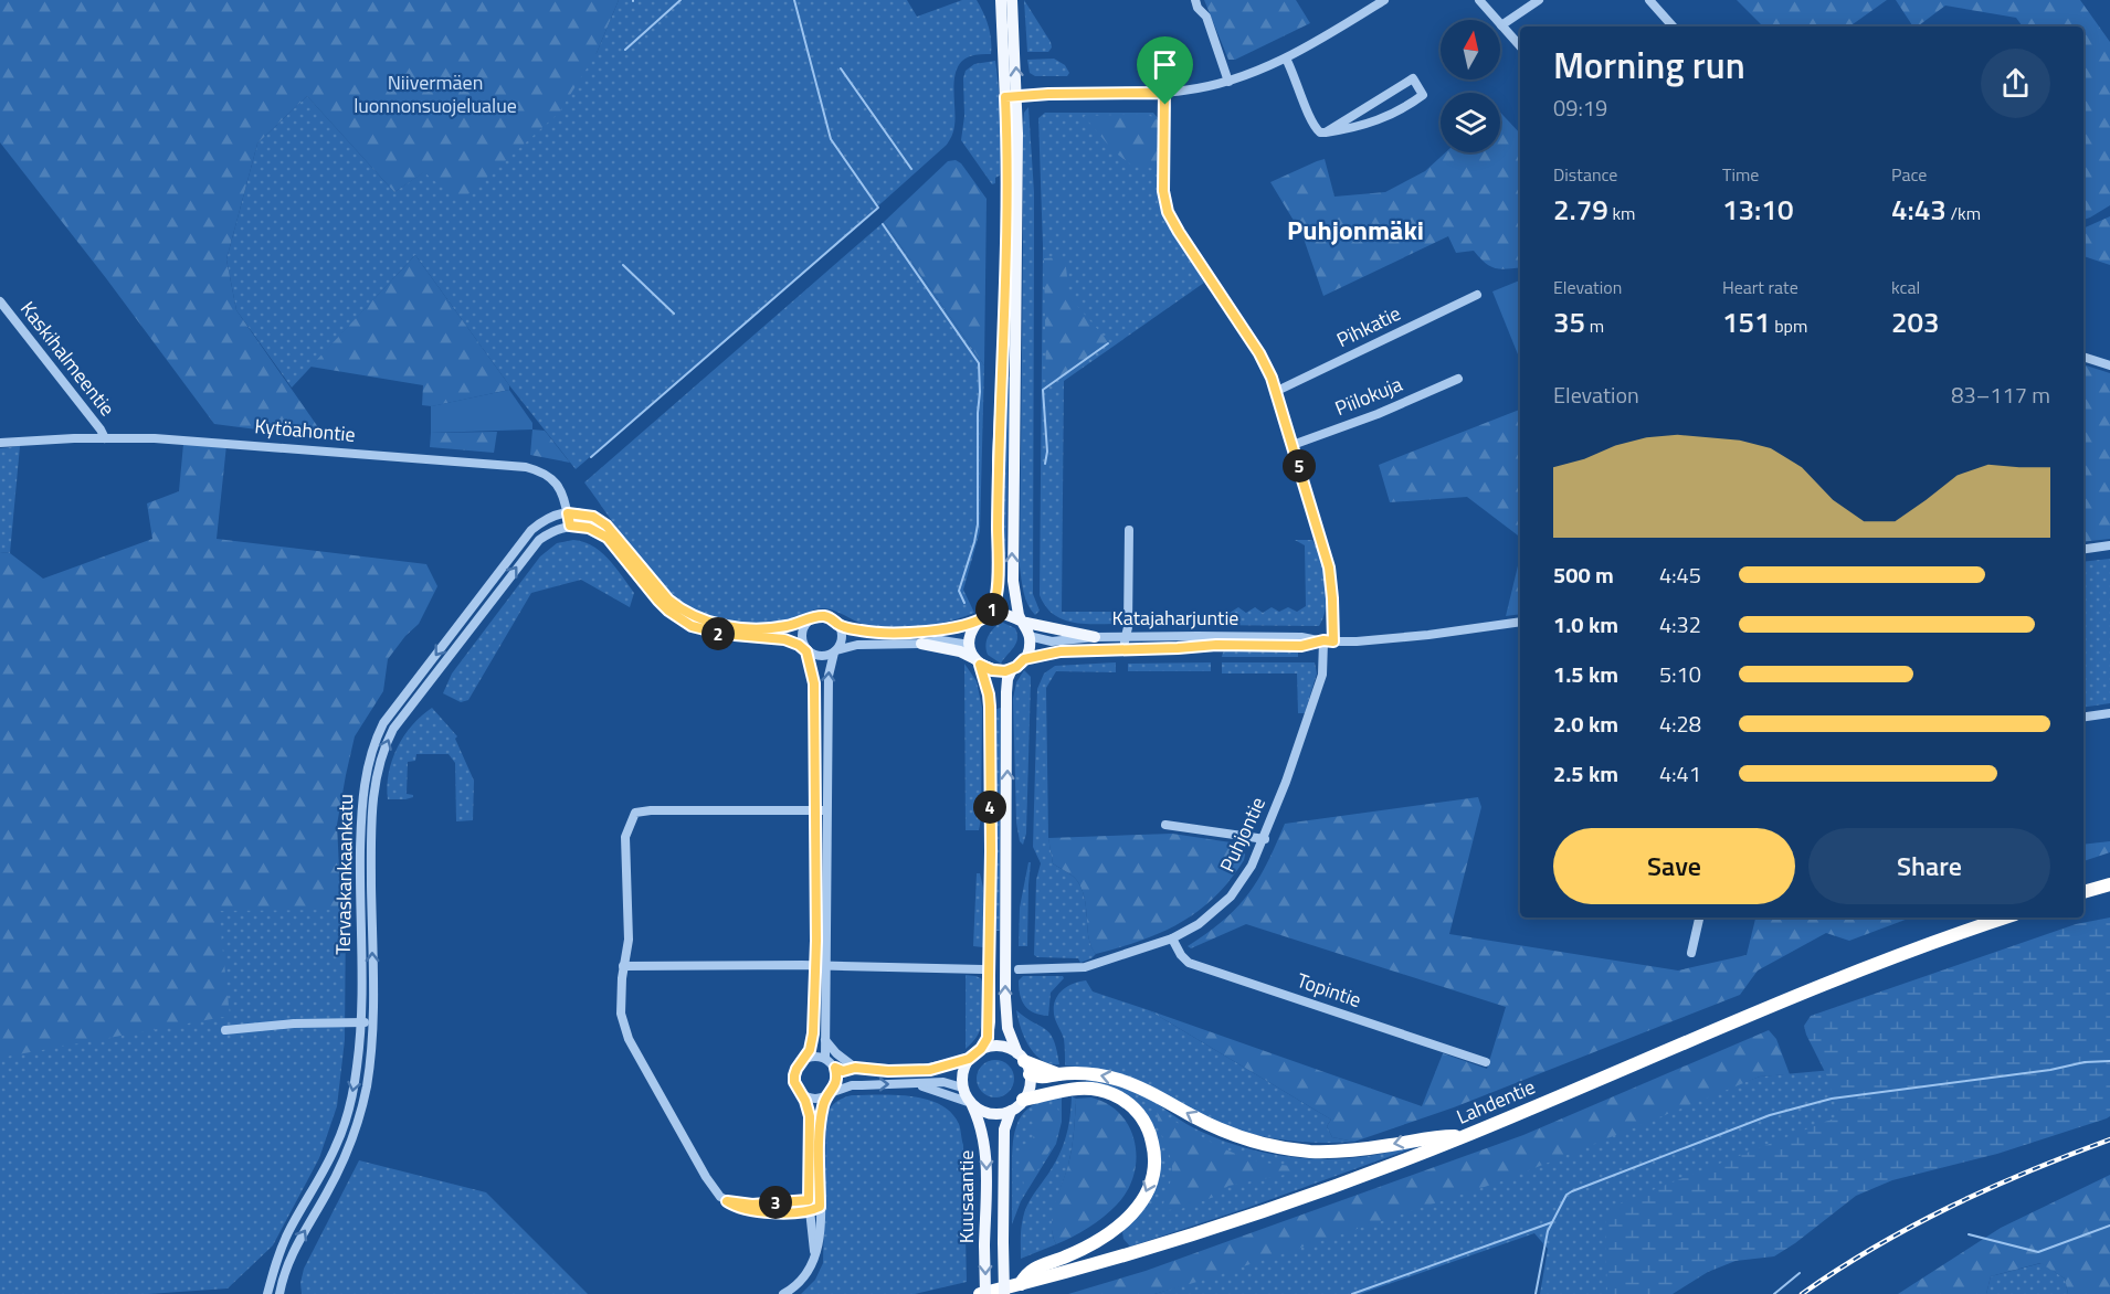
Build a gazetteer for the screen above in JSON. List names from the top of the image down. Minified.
{"streets":{"highway":["Lahdentie"],"main road":["Kuusaantie"],"street":["Pihkatie","Kaskihalmeentie","Piilokuja","Kytöahontie","Katajaharjuntie","Puhjontie","Tervaskankaankatu","Topintie"]},"crossings":[["Pihkatie","Puhjontie"],["Kaskihalmeentie","Kytöahontie"],["Piilokuja","Puhjontie"],["Kytöahontie","Tervaskankaankatu"],["Katajaharjuntie","Puhjontie"],["Puhjontie","Topintie"]],"districts":["Puhjonmäki"],"parks":["Niivermäen luonnonsuojelualue"],"north":"top","page":{"heading":["Morning run","09:19"],"stats":[["Distance","2.79 km"],["Time","13:10"],["Pace","4:43 /km"],["Elevation","35 m"],["Heart rate","151 bpm"],["kcal","203"]],"chart":["Elevation","83–117 m"],"pins":["5","1","2","4","3"],"list":[{"name":"500 m","note":"4:45"},{"name":"1.0 km","note":"4:32"},{"name":"1.5 km","note":"5:10"},{"name":"2.0 km","note":"4:28"},{"name":"2.5 km","note":"4:41"}],"buttons":["Save","Share"]}}
